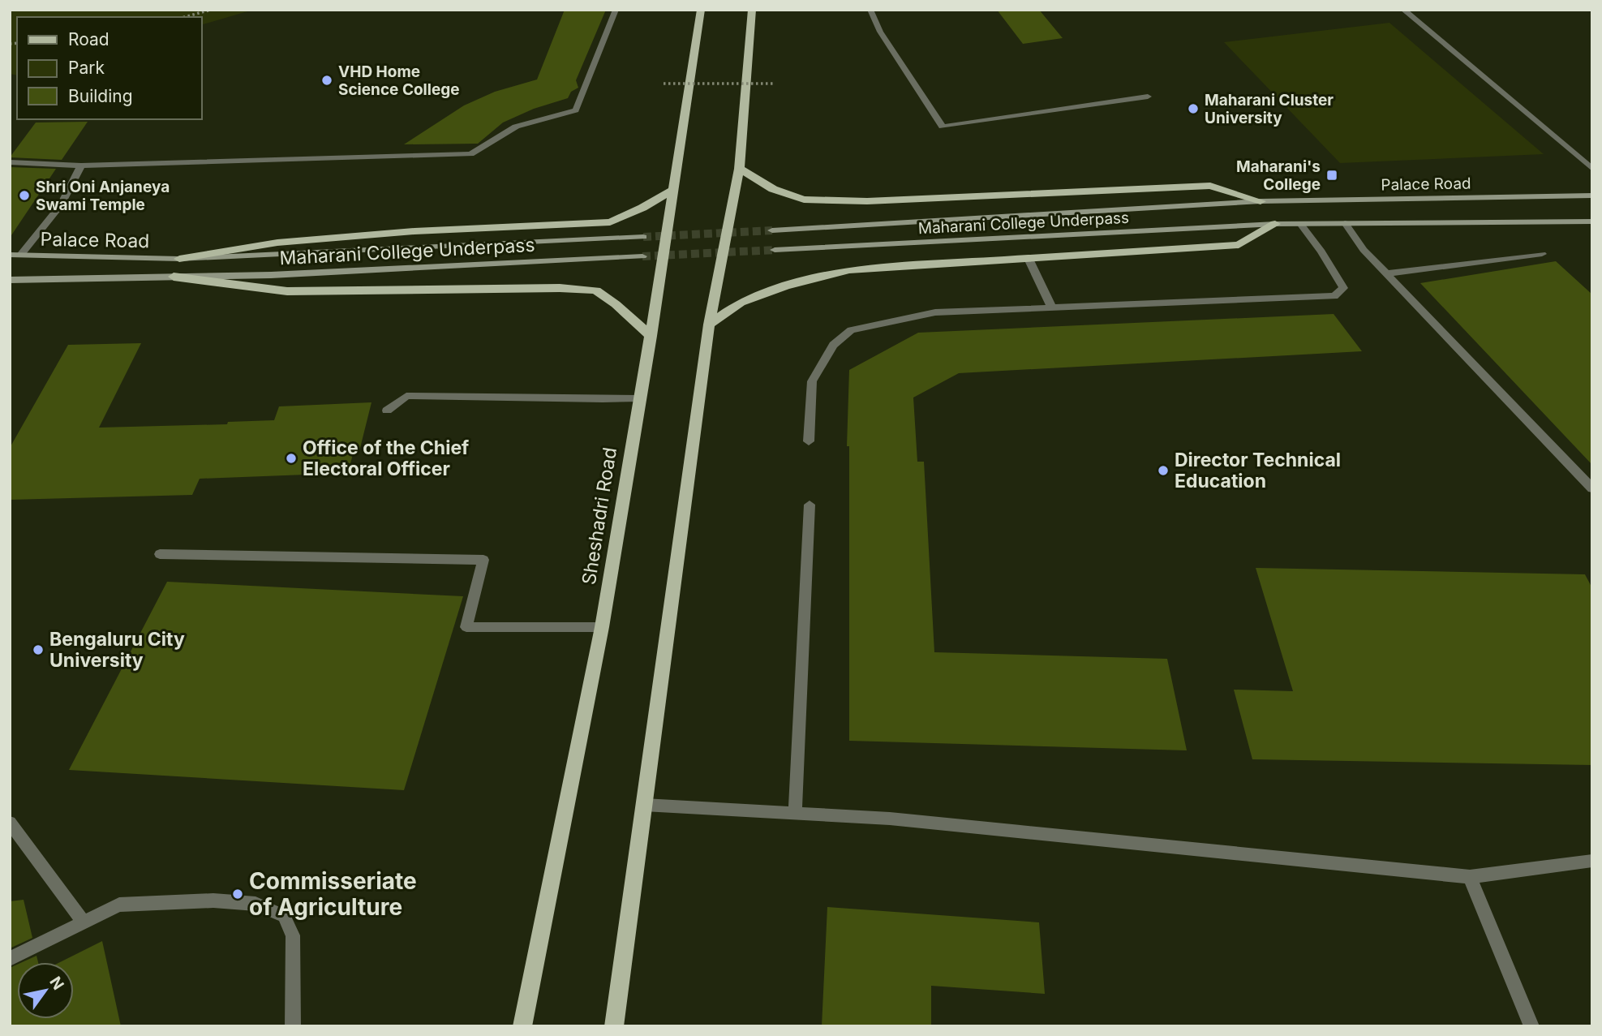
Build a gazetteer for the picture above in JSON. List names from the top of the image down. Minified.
{"streets":{"main road":["Palace Road","Maharani College Underpass","Sheshadri Road"]},"crossings":[["Palace Road","Maharani College Underpass"]],"places":{"other":["VHD Home Science College","Maharani Cluster University","Shri Oni Anjaneya Swami Temple","Office of the Chief Electoral Officer","Director Technical Education","Bengaluru City University","Commisseriate of Agriculture"],"transit":["Maharani's College"]},"legend":["Road","Park","Building"],"north":"top right"}
